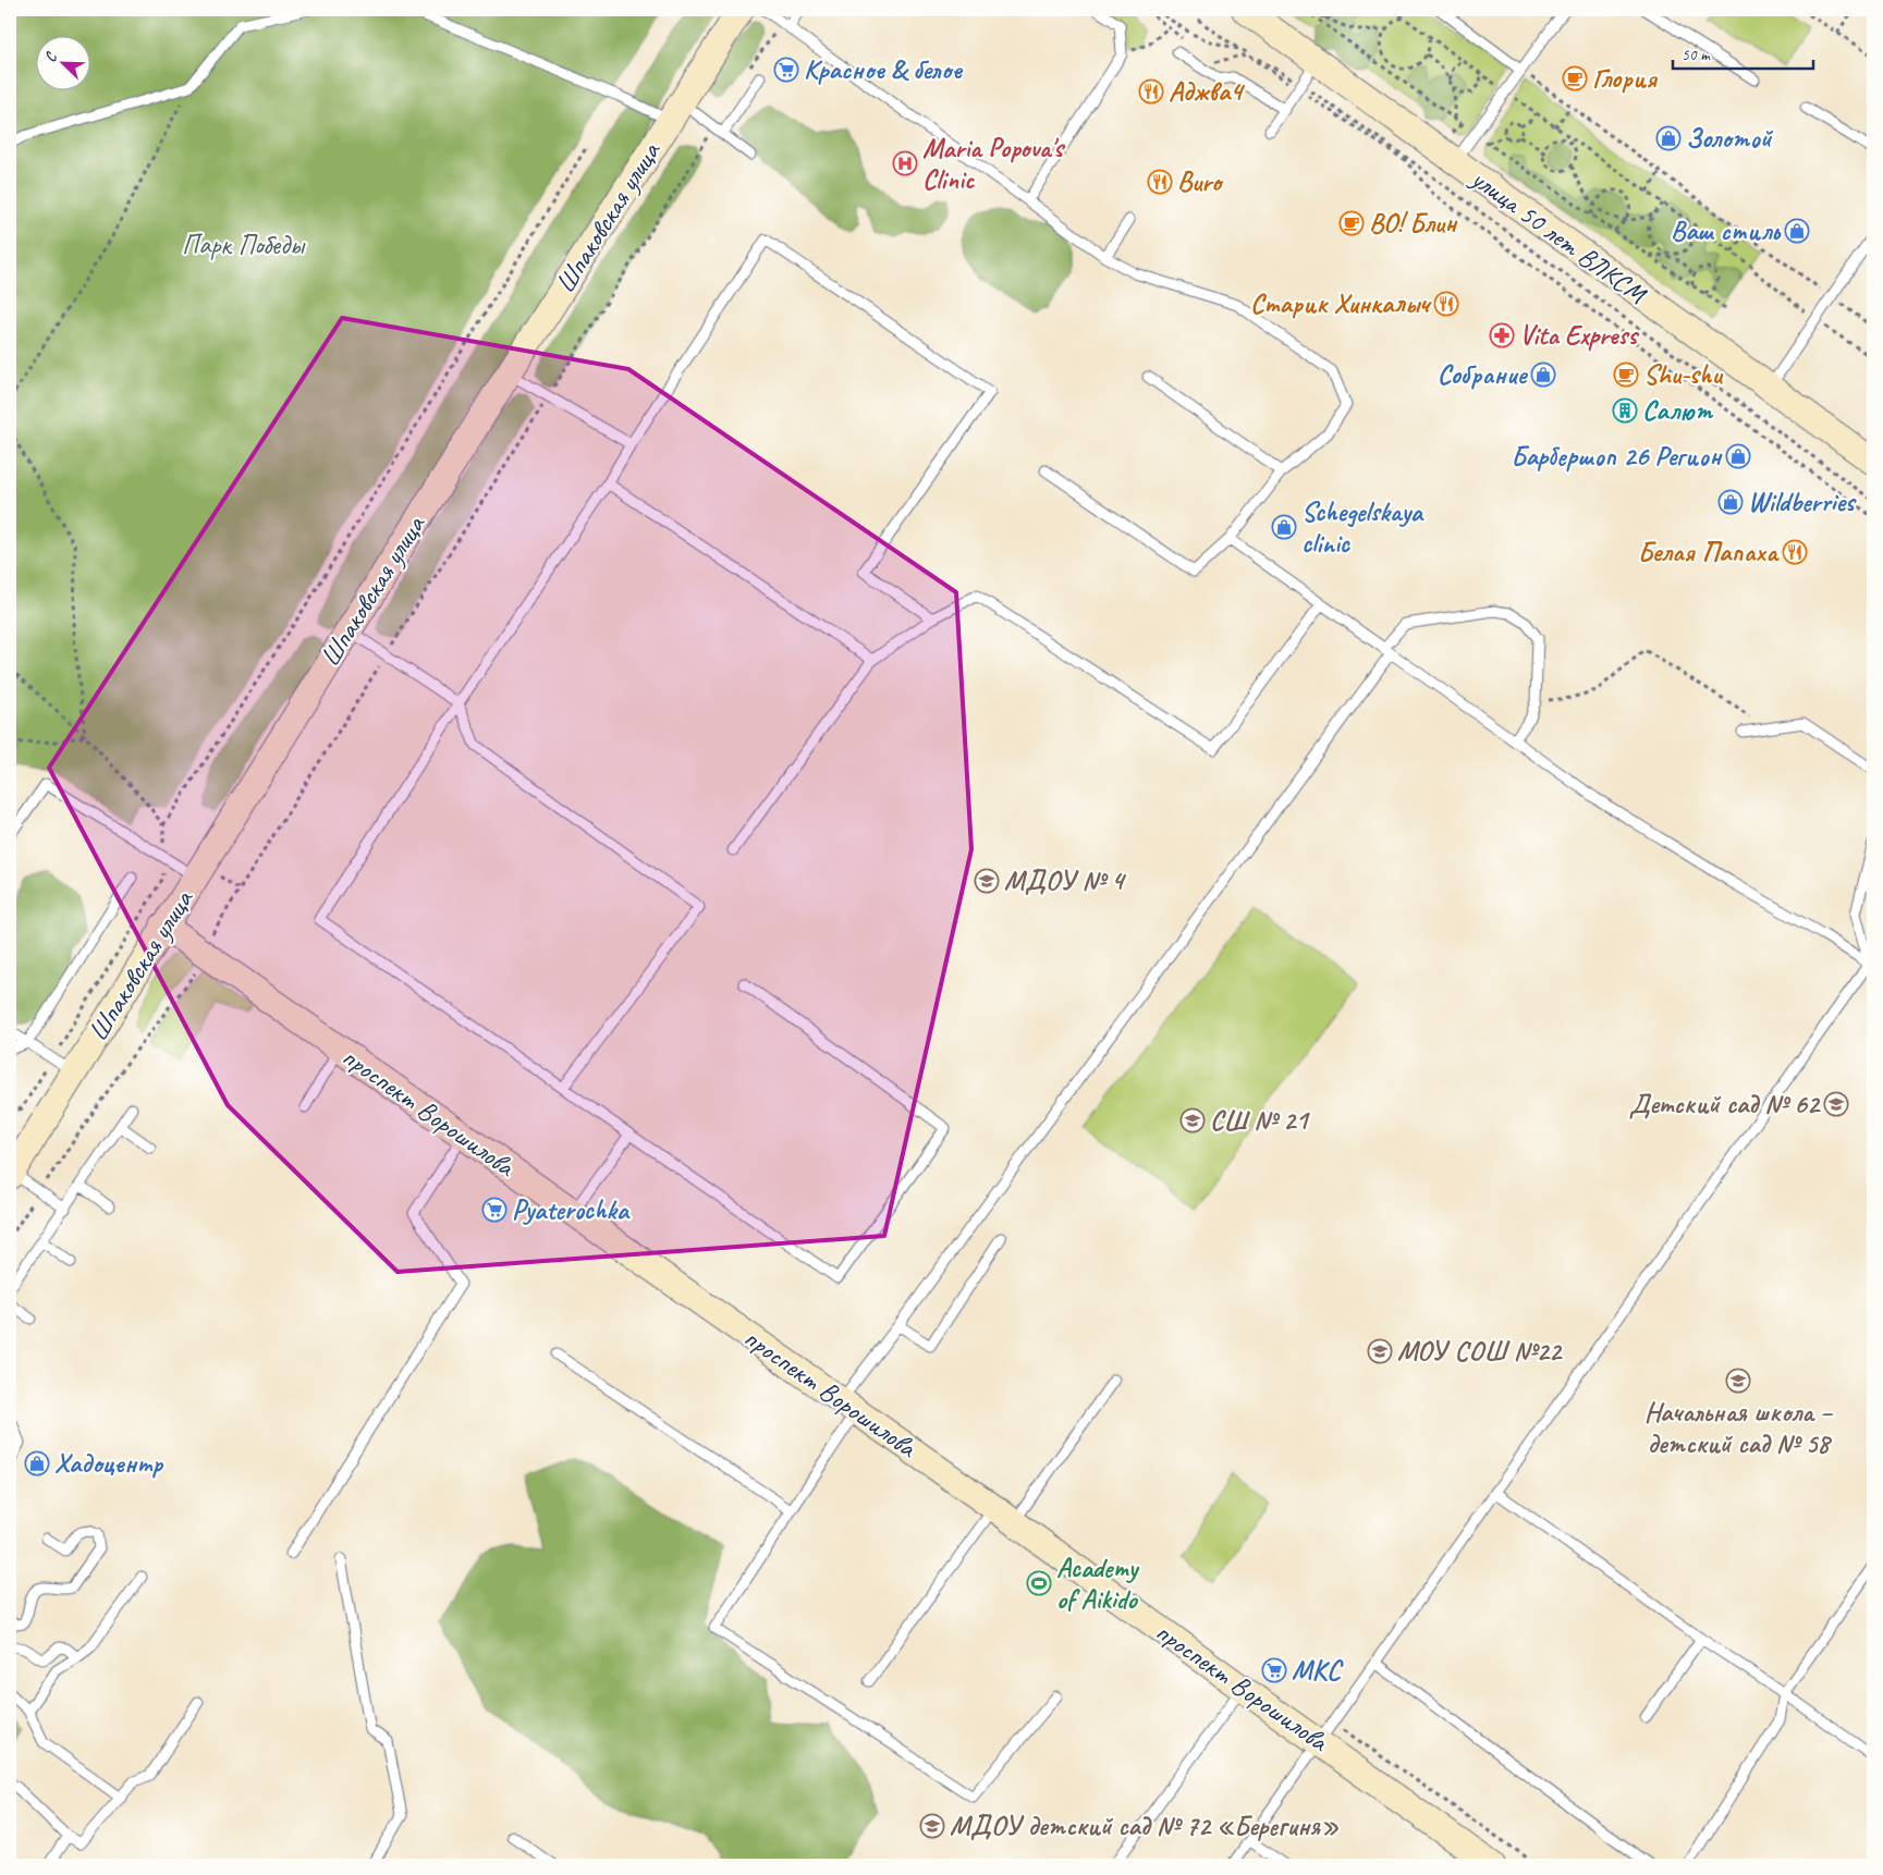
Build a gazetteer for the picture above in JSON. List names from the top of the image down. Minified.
{"streets":{"street":["Шпаковская улица","улица 50 лет ВЛКСМ","проспект Ворошилова"]},"crossings":[["Шпаковская улица","проспект Ворошилова"]],"parks":["Парк Победы"],"places":{"supermarket":["Красное & белое","Pyaterochka","МКС"],"cafe":["Глория","ВО! Блин","Shu-shu"],"restaurant":["Аджва4","Buro","Старик Хинкалыч","Белая Папаха"],"shop":["Золотой","Ваш стиль","Собрание","Барбершоп 26 Регион","Wildberries","Schegelskaya clinic","Хадоцентр"],"hospital":["Maria Popova's Clinic"],"pharmacy":["Vita Express"],"building":["Салют"],"school or university":["МДОУ № 4","Детский сад № 62","СШ № 21","МОУ СОШ №22","Начальная школа – детский сад № 58","МДОУ детский сад № 72 «Берегиня»"],"sports":["Academy of Aikido"]},"scale_bar":"50 m","north":"top left"}
